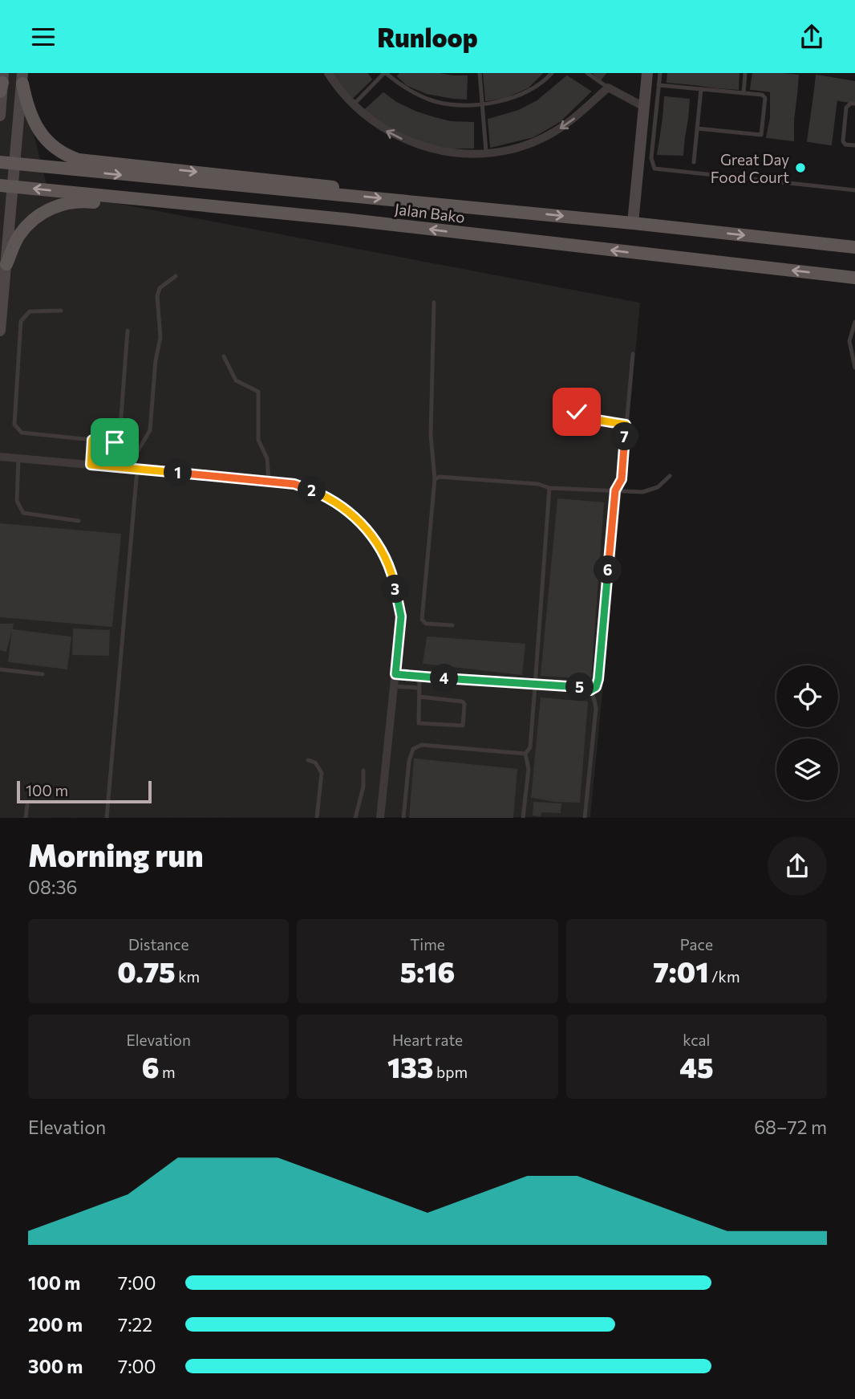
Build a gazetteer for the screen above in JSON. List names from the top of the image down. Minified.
{"streets":{"main road":["Jalan Bako"]},"places":["Great Day Food Court"],"scale_bar":"100 m","page":{"header":"Runloop","pins":["7","1","2","6","3","4","5"],"scale":"100 m","heading":["Morning run","08:36"],"stats":[["Distance","0.75 km"],["Time","5:16"],["Pace","7:01 /km"],["Elevation","6 m"],["Heart rate","133 bpm"],["kcal","45"]],"chart":["Elevation","68–72 m"],"list":[{"name":"100 m","note":"7:00"},{"name":"200 m","note":"7:22"},{"name":"300 m","note":"7:00"}]}}
